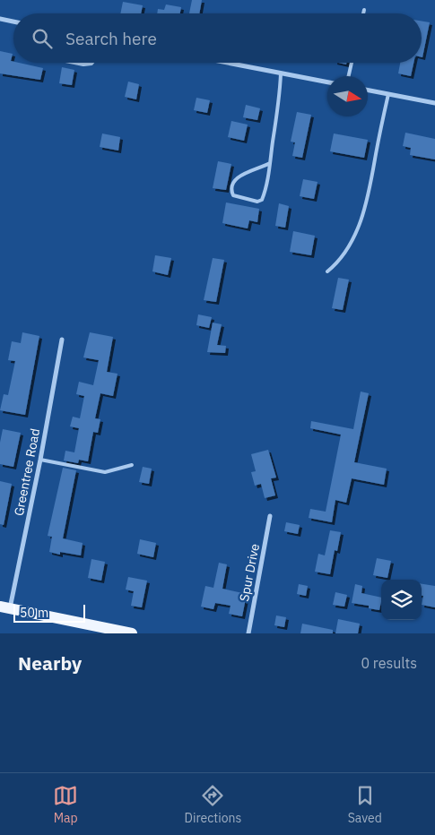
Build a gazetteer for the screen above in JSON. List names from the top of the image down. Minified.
{"streets":{"street":["Greentree Road","Spur Drive"]},"scale_bar":"50 m","north":"right","page":{"search":"Search here","scale":"50 m","heading":["Nearby","0 results"],"nav":["Map","Directions","Saved"]}}
